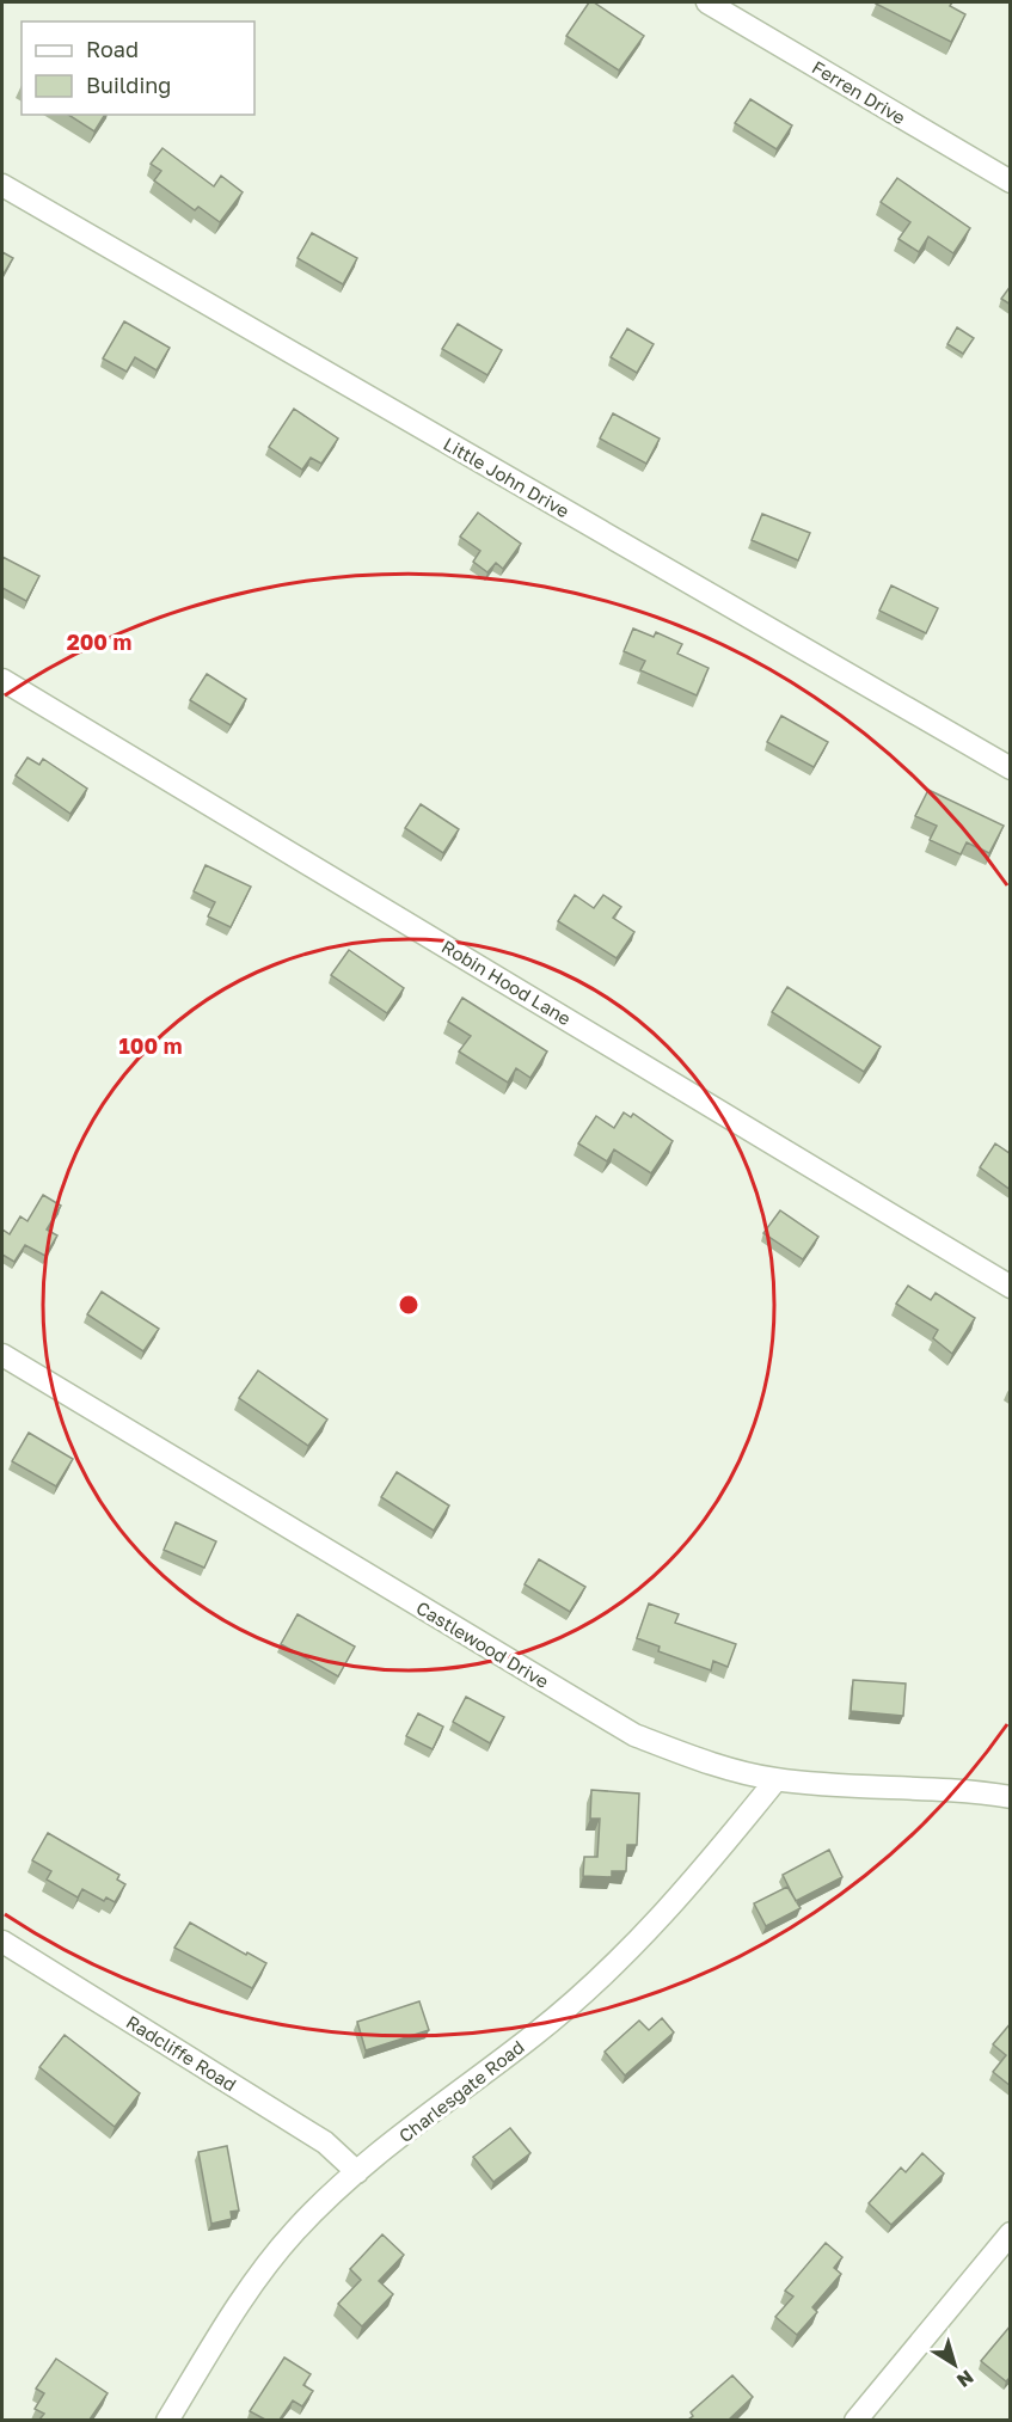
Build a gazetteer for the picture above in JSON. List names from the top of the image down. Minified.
{"streets":{"street":["Ferren Drive","Little John Drive","Robin Hood Lane","Castlewood Drive","Radcliffe Road","Charlesgate Road"]},"crossings":[["Castlewood Drive","Charlesgate Road"],["Radcliffe Road","Charlesgate Road"]],"legend":["Road","Building"],"north":"bottom right","rings":["200 m","100 m"]}
